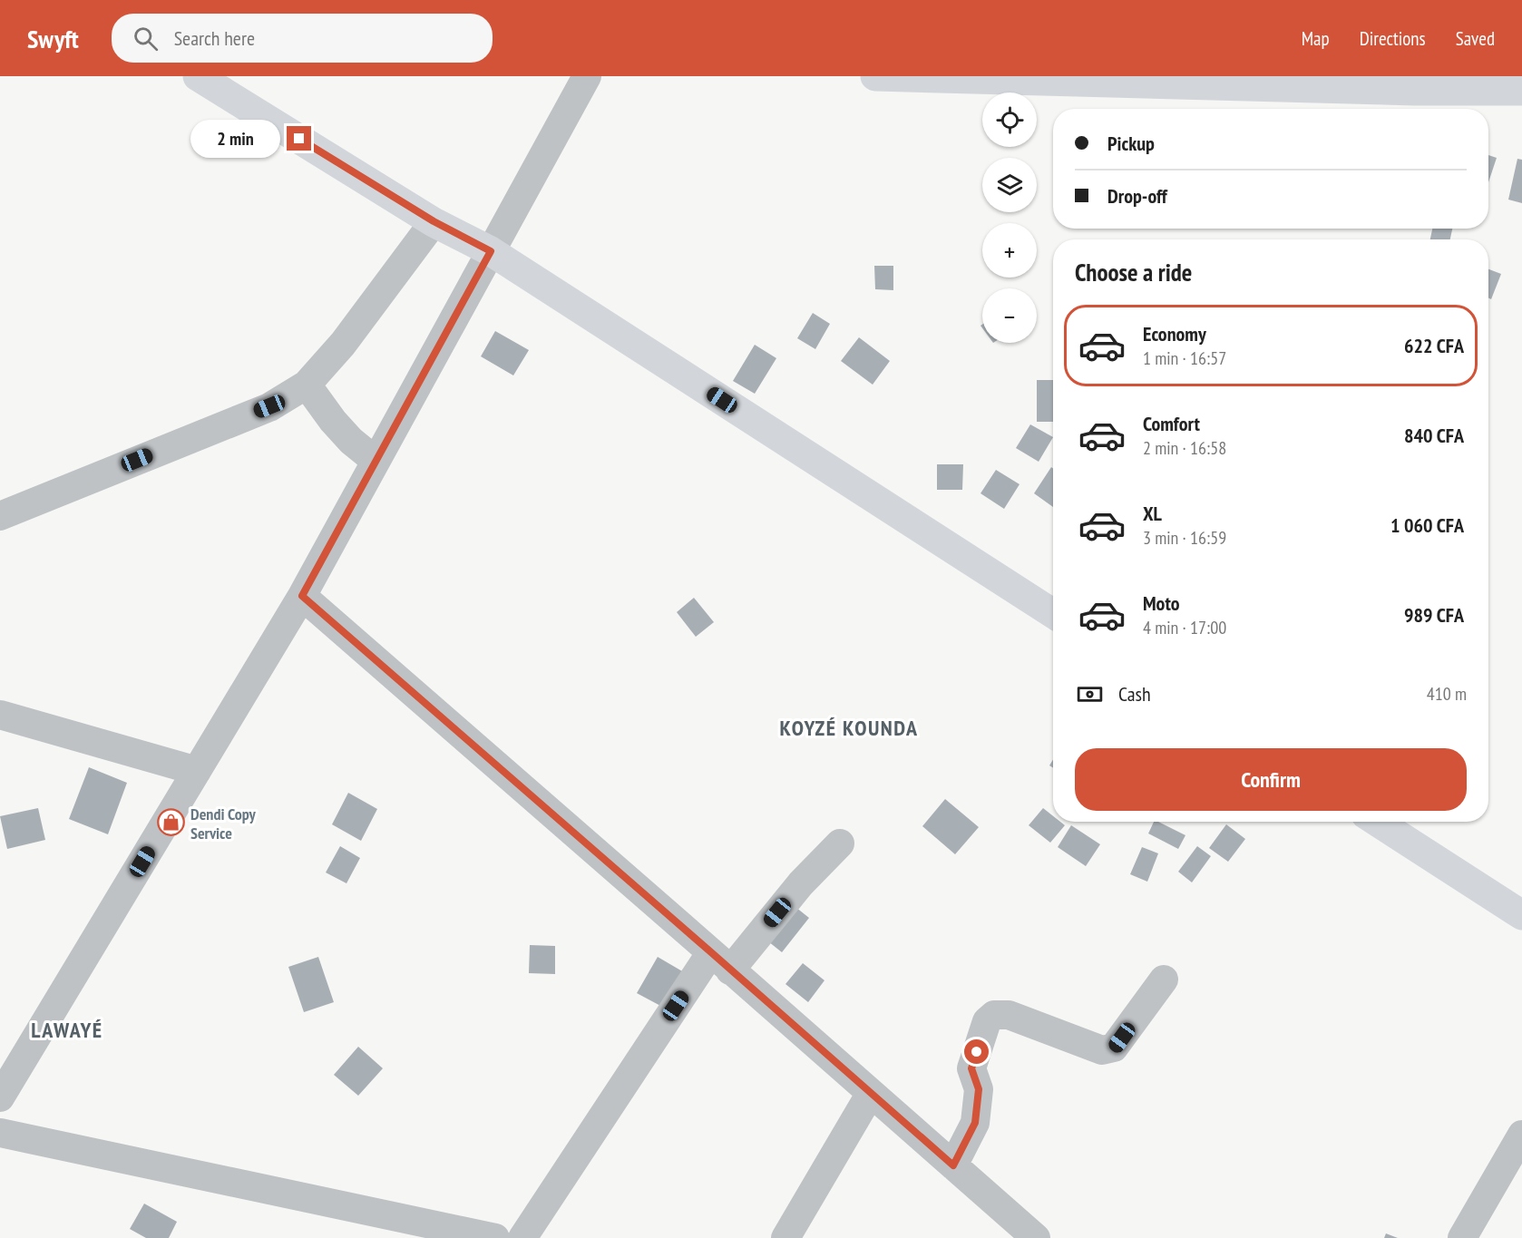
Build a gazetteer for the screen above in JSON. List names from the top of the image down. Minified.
{"districts":["KOYZÉ KOUNDA","LAWAYÉ"],"places":{"shop":["Dendi Copy Service"]},"page":{"header":"Swyft","search":"Search here","nav":["Map","Directions","Saved"],"map_buttons":["+","−"],"banner":["Pickup","Drop-off"],"bubble":"2 min","heading":"Choose a ride","list":[{"name":"Economy","note":"1 min · 16:57","value":"622 CFA"},{"name":"Comfort","note":"2 min · 16:58","value":"840 CFA"},{"name":"XL","note":"3 min · 16:59","value":"1 060 CFA"},{"name":"Moto","note":"4 min · 17:00","value":"989 CFA"}],"pay":["Cash","410 m"],"buttons":"Confirm"}}
